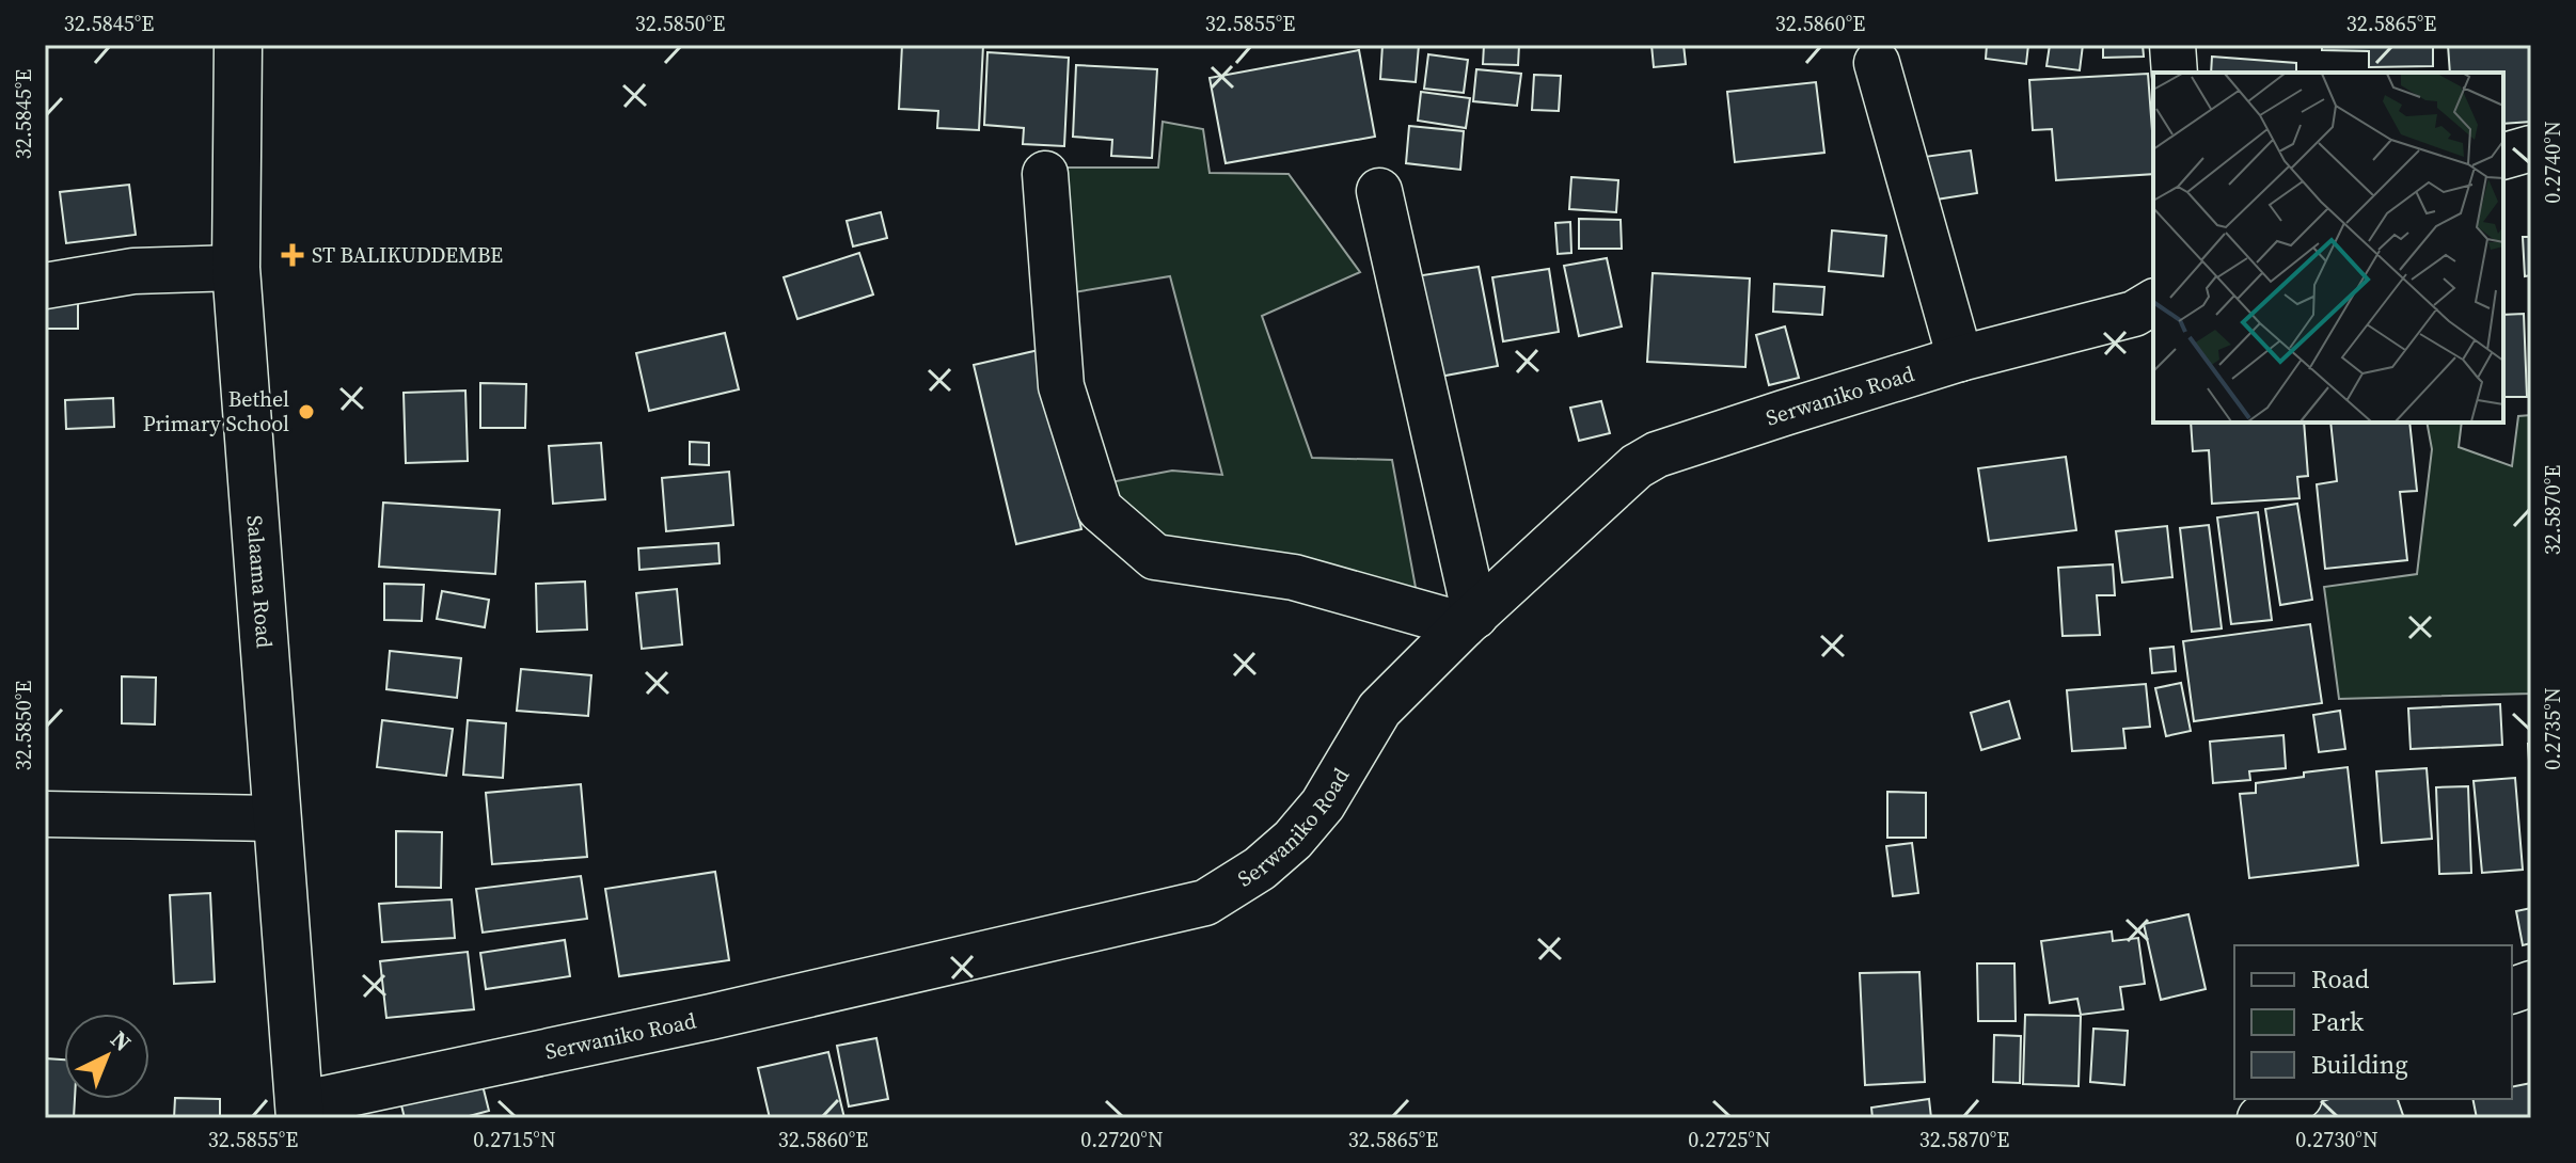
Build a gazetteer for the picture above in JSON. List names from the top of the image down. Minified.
{"streets":{"main road":["Salaama Road"],"street":["Serwaniko Road"]},"crossings":[["Serwaniko Road","Salaama Road"]],"places":{"health":["ST BALIKUDDEMBE"],"other":["Bethel Primary School"]},"legend":["Road","Park","Building"],"north":"top right","coordinates":["32.5845°E","32.5850°E","32.5855°E","32.5860°E","32.5865°E","0.2740°N","32.5870°E","0.2735°N","0.2715°N","0.2720°N","0.2725°N","0.2730°N"]}
